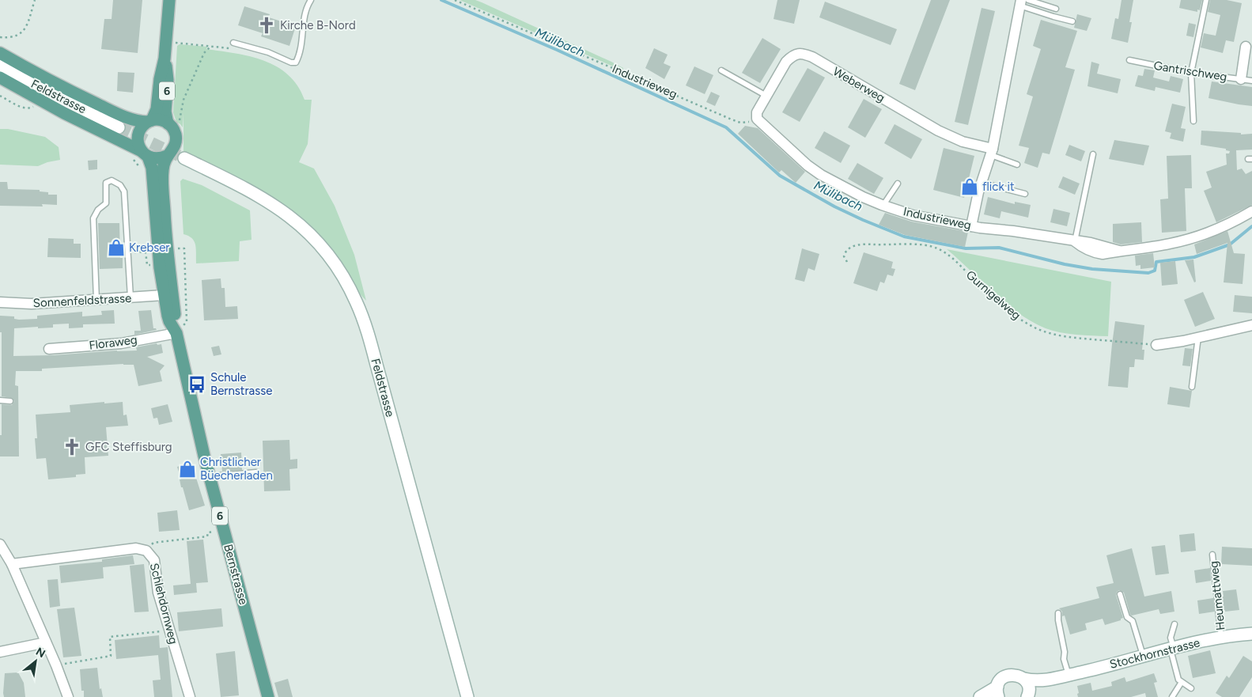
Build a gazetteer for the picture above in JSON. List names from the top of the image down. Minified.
{"streets":{"main road":["6","Feldstrasse","Bernstrasse","Stockhornstrasse"],"street":["Industrieweg","Weberweg","Sonnenfeldstrasse","Floraweg","Schlehdornweg"],"lane":["Gantrischweg","Heumattweg"],"path":["Gurnigelweg"]},"crossings":[["Industrieweg","Weberweg"],["6","Floraweg"],["6","Bernstrasse"],["Sonnenfeldstrasse","Bernstrasse"],["Floraweg","Bernstrasse"],["Heumattweg","Stockhornstrasse"]],"water":["Mülibach"],"places":{"church":["Kirche B-Nord","GFC Steffisburg"],"shop":["flick it","Krebser","Christlicher Büecherladen"],"bus stop":["Schule Bernstrasse"]},"north":"top right"}
